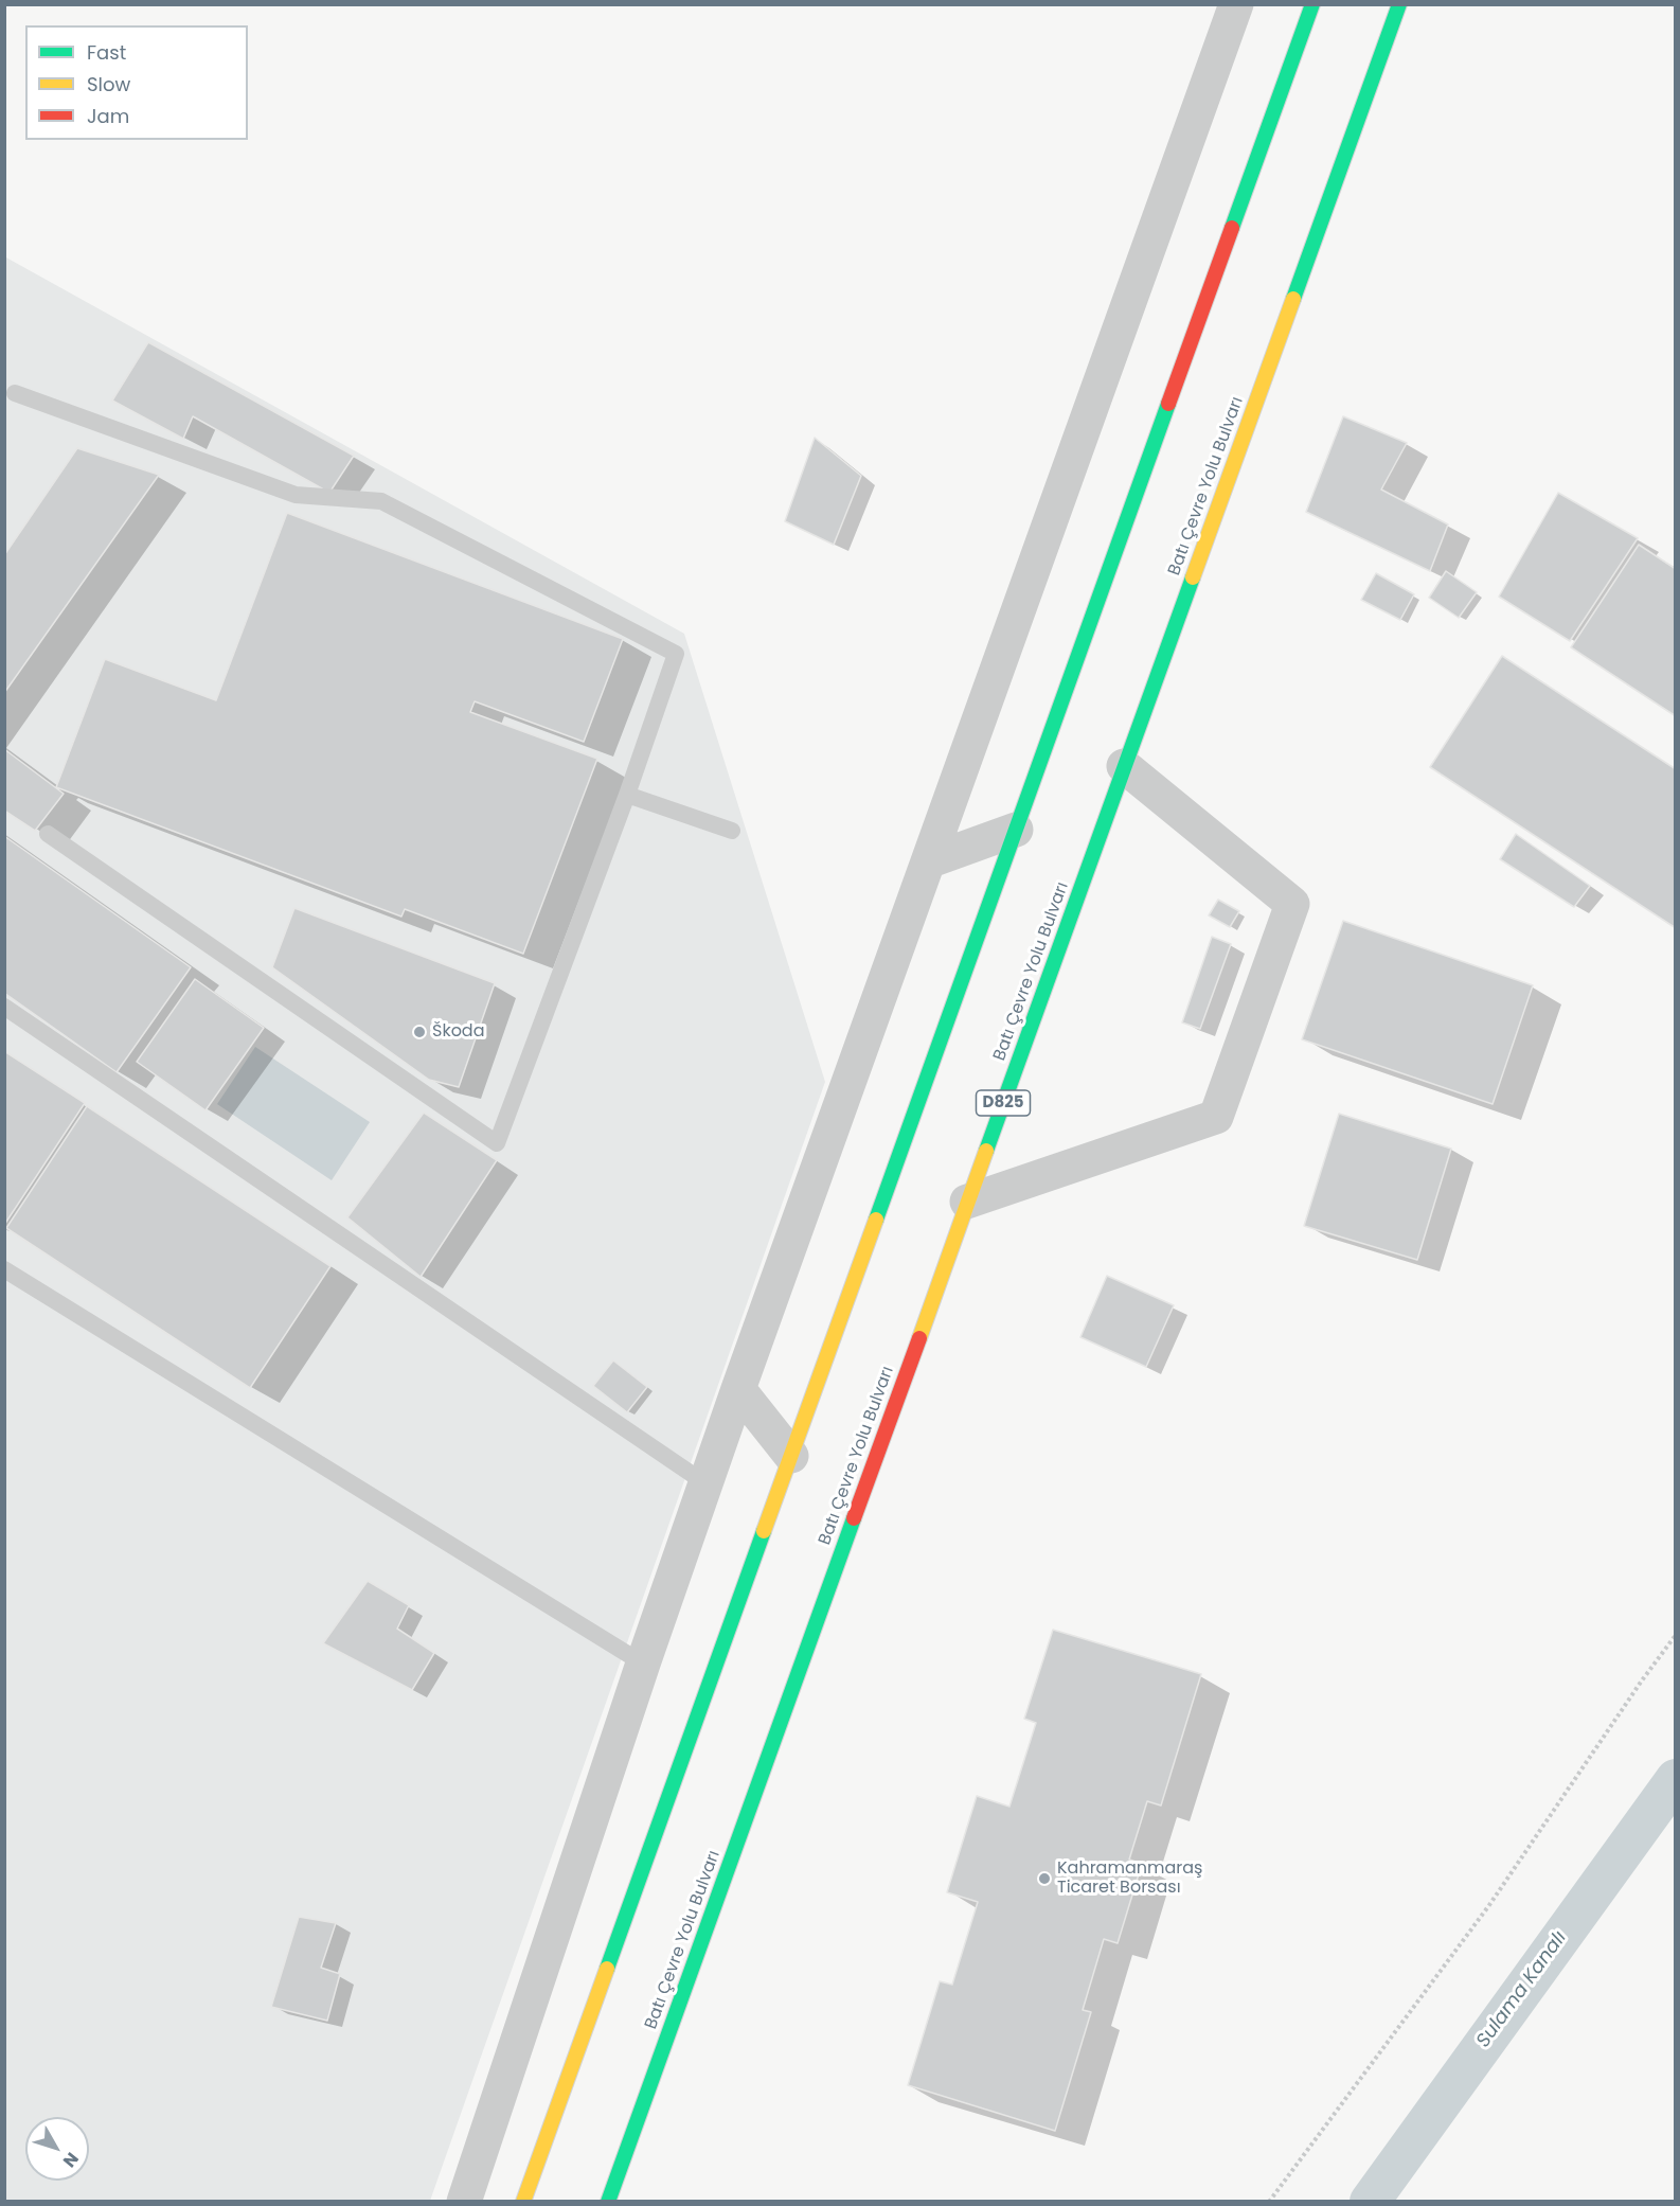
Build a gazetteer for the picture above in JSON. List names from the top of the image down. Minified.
{"streets":{"highway":["Batı Çevre Yolu Bulvarı","D825"]},"water":["Sulama Kanalı"],"places":["Škoda","Kahramanmaraş Ticaret Borsası"],"legend":["Fast","Slow","Jam"],"north":"bottom right"}
